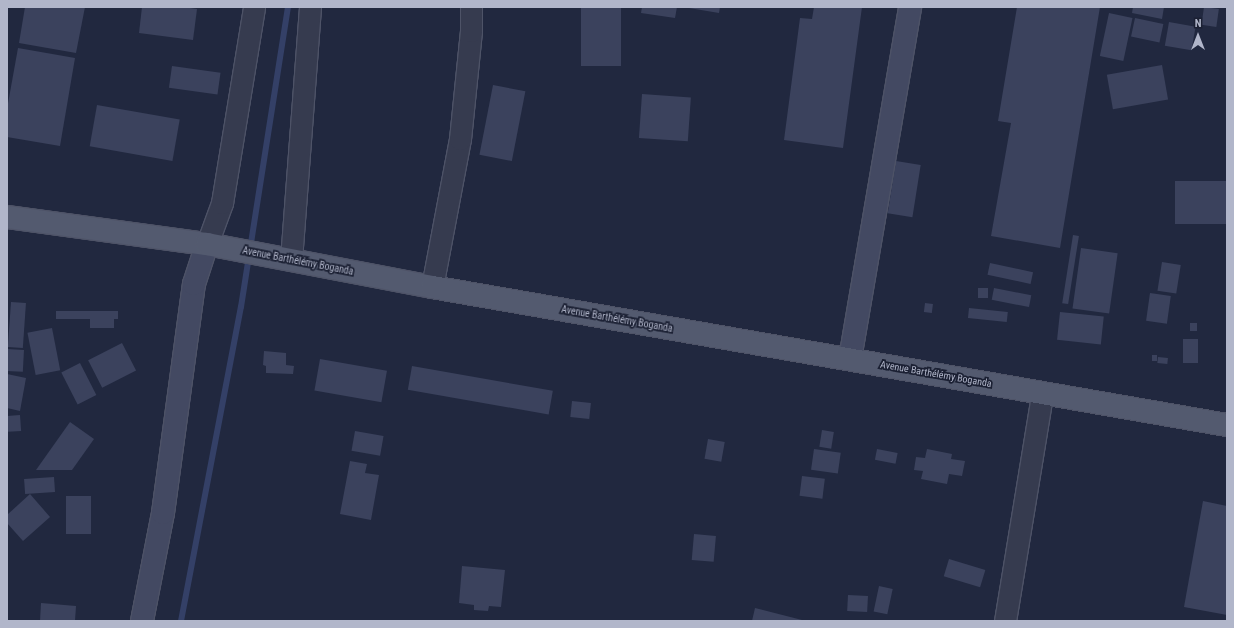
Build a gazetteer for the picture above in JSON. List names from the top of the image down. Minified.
{"streets":{"main road":["Avenue Barthélémy Boganda"]},"north":"top"}
